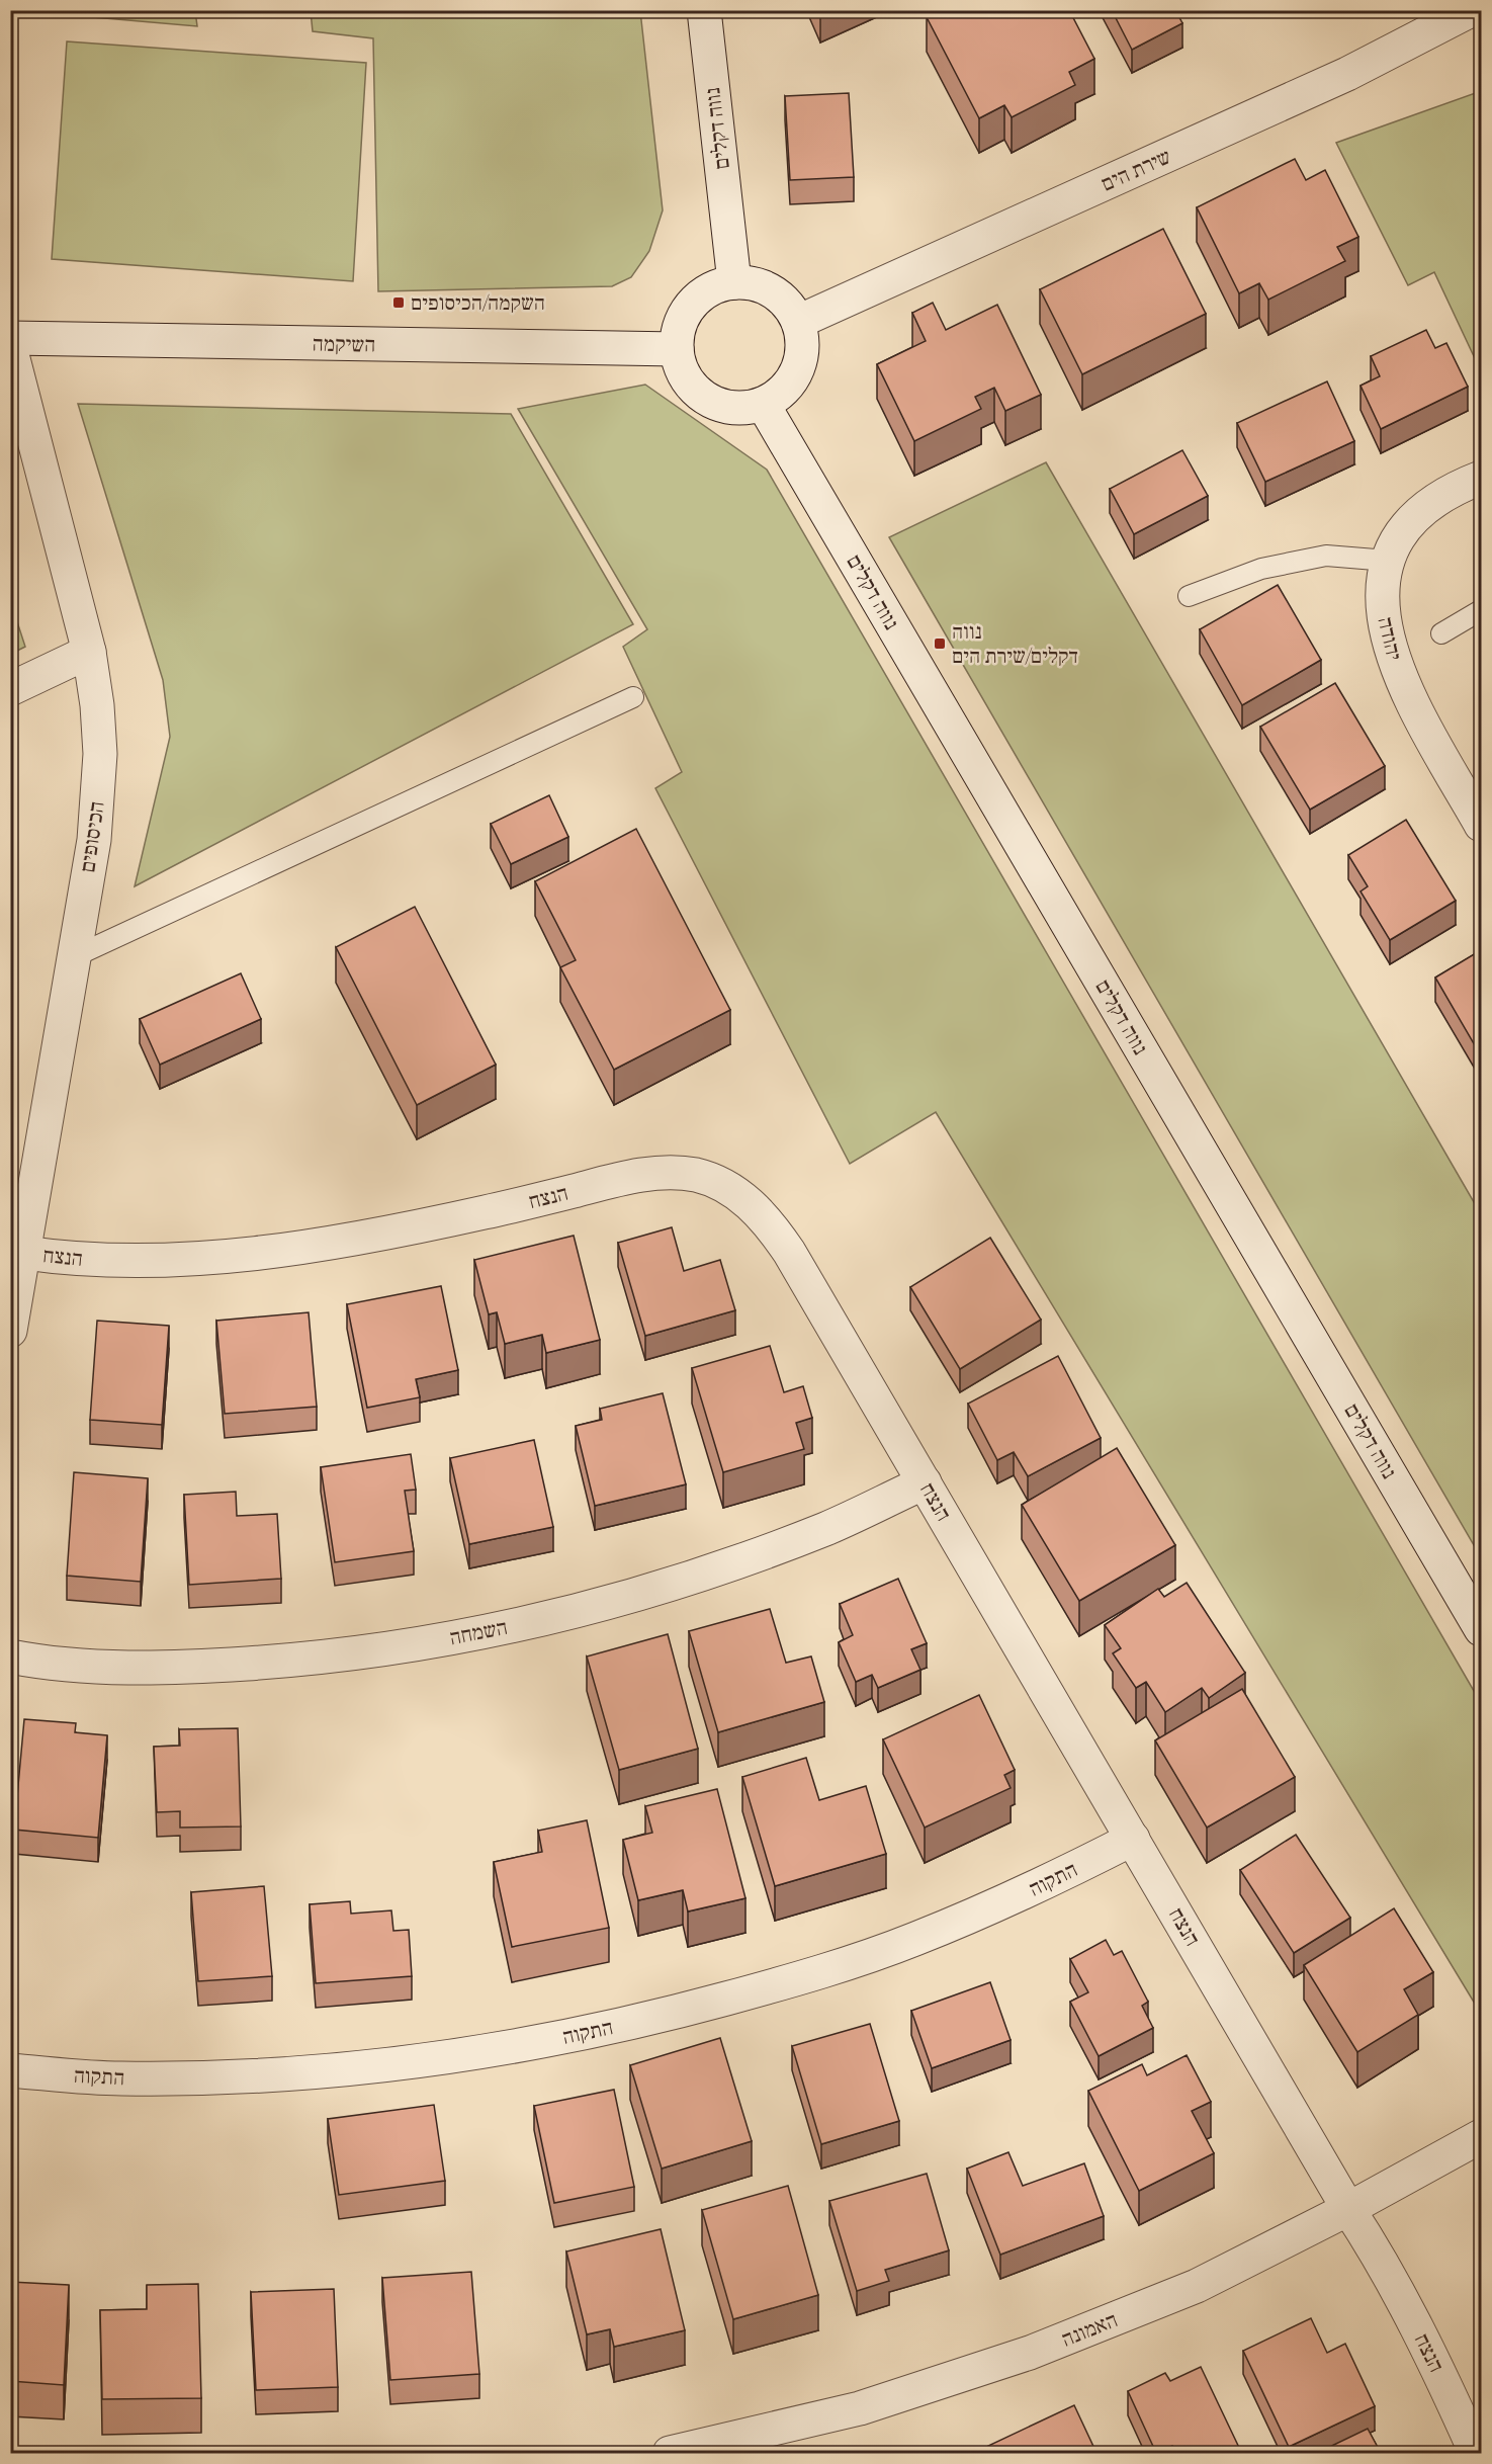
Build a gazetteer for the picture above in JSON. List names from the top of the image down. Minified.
{"streets":{"street":["נווה דקלים","שירת הים","השיקמה","יהודה","הכיסופים","הנצח","השמחה","התקוה","האמונה"]},"crossings":[["נווה דקלים","שירת הים"],["נווה דקלים","השיקמה"],["שירת הים","השיקמה"],["הכיסופים","הנצח"],["הנצח","השמחה"],["הנצח","התקוה"],["הנצח","האמונה"]],"places":{"transit":["השקמה/הכיסופים","נווה דקלים/שירת הים"]}}
